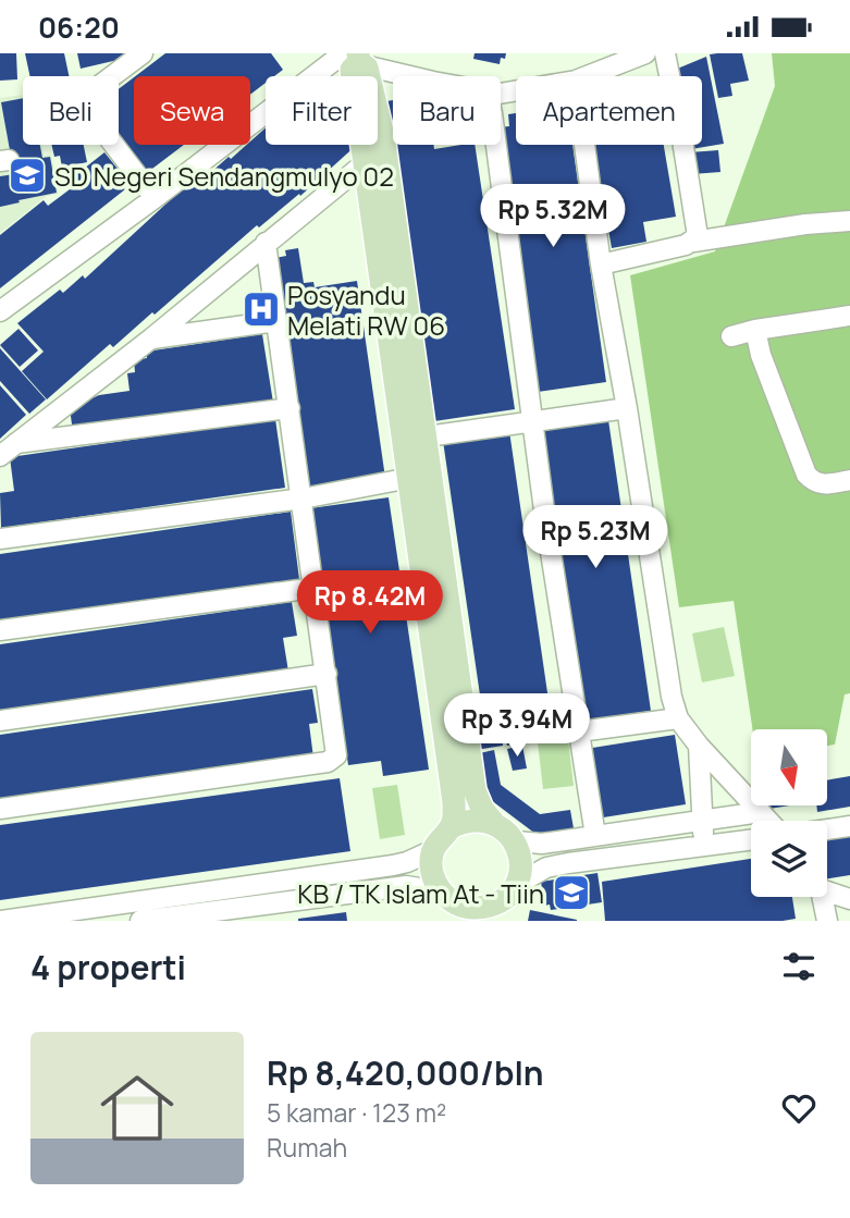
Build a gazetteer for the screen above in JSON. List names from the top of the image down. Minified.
{"places":{"school or university":["SD Negeri Sendangmulyo 02","KB / TK Islam At - Tiin"],"hospital":["Posyandu Melati RW 06"]},"north":"bottom","page":{"status":"06:20","chip":["Beli","Sewa","Filter","Baru","Apartemen"],"price":["Rp 5.32M","Rp 5.23M","Rp 8.42M","Rp 3.94M"],"heading":"4 properti","list":[{"name":"Rp 8,420,000/bln","note":"5 kamar · 123 m² · Rumah"}]}}
